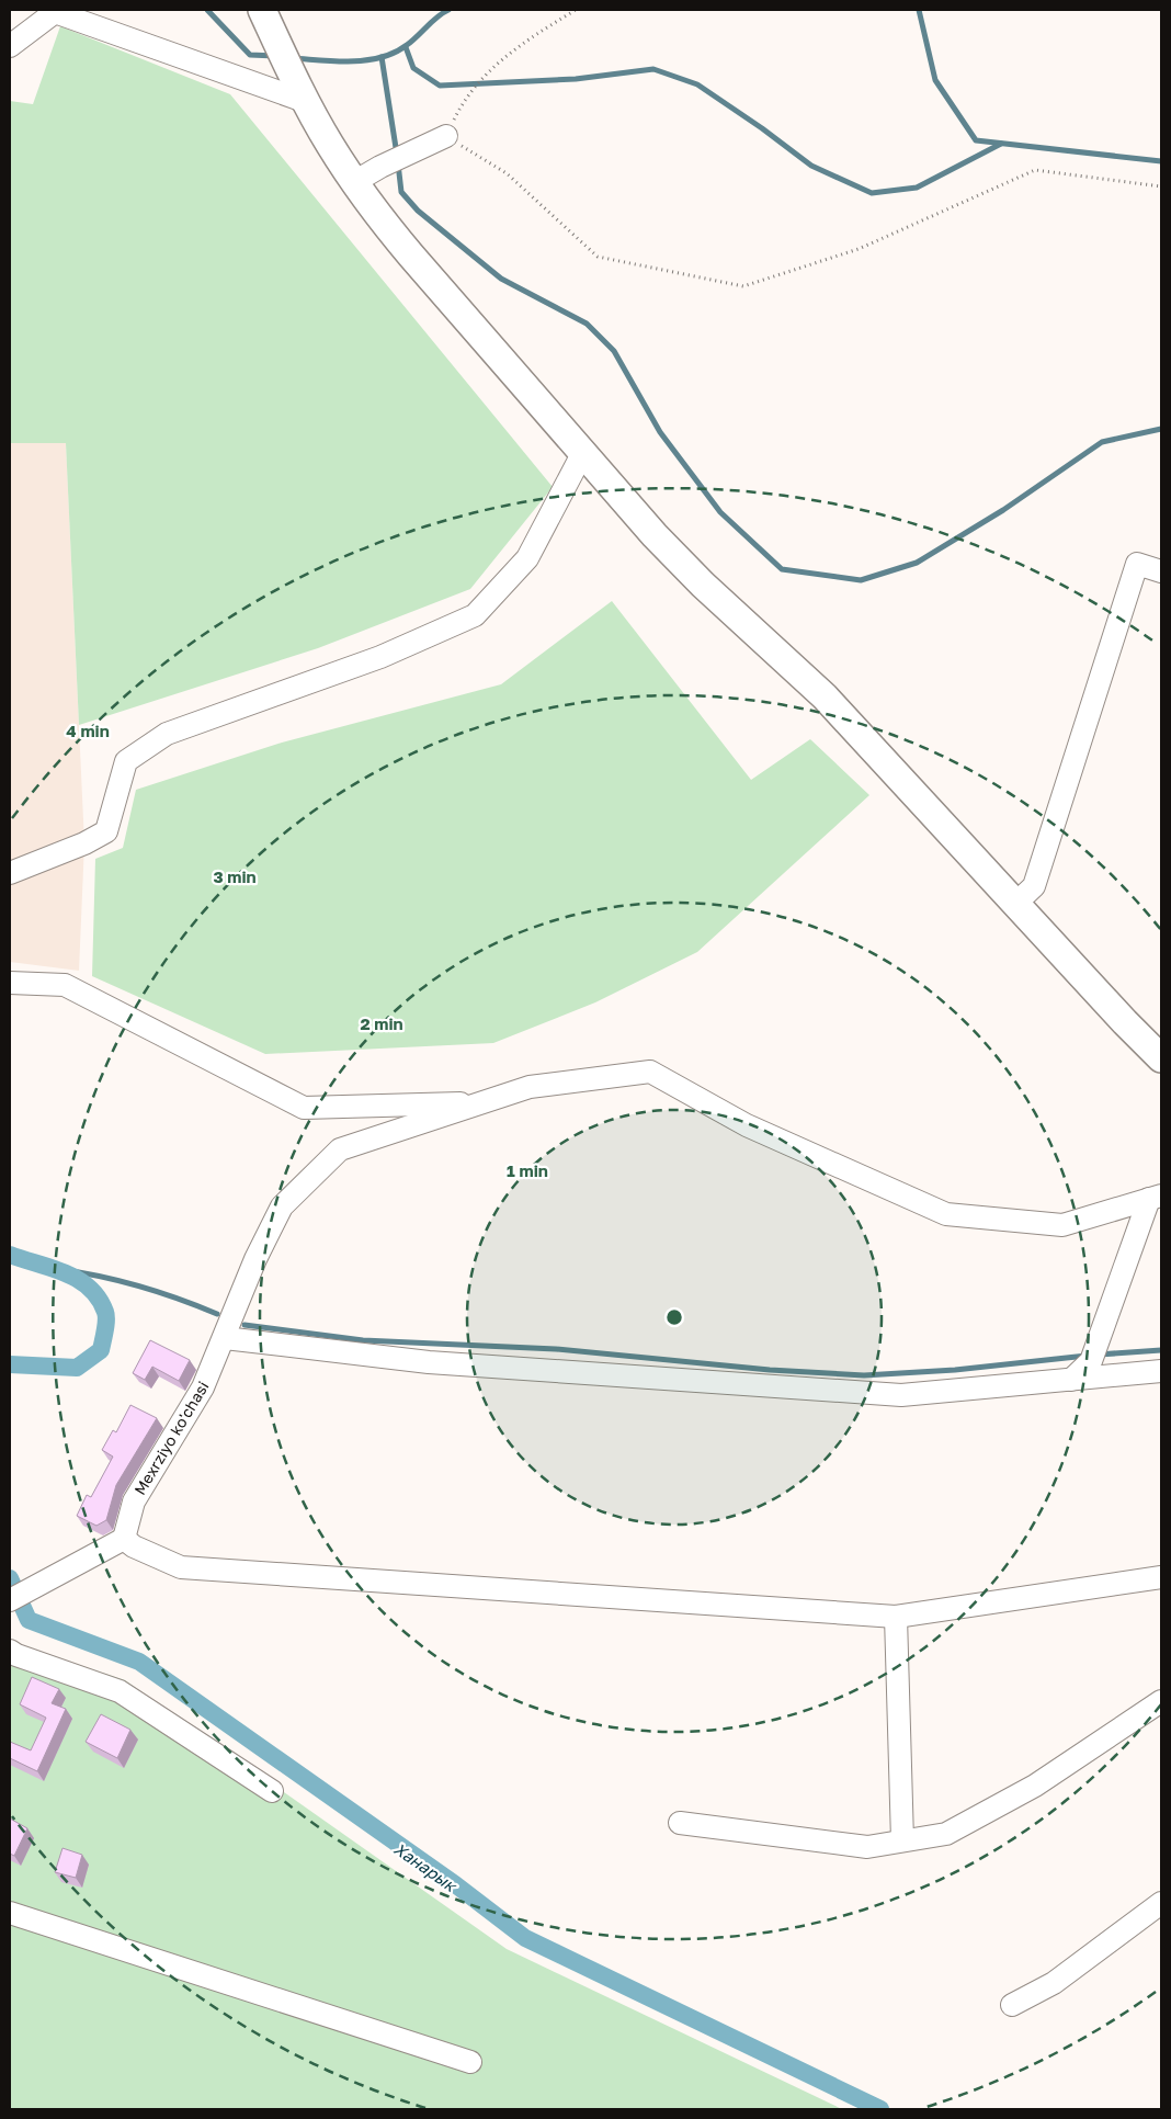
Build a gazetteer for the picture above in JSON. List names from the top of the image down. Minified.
{"streets":{"street":["Mexrziyo ko'chasi"]},"water":["Ханарык"],"rings":["4 min","3 min","2 min","1 min"]}
